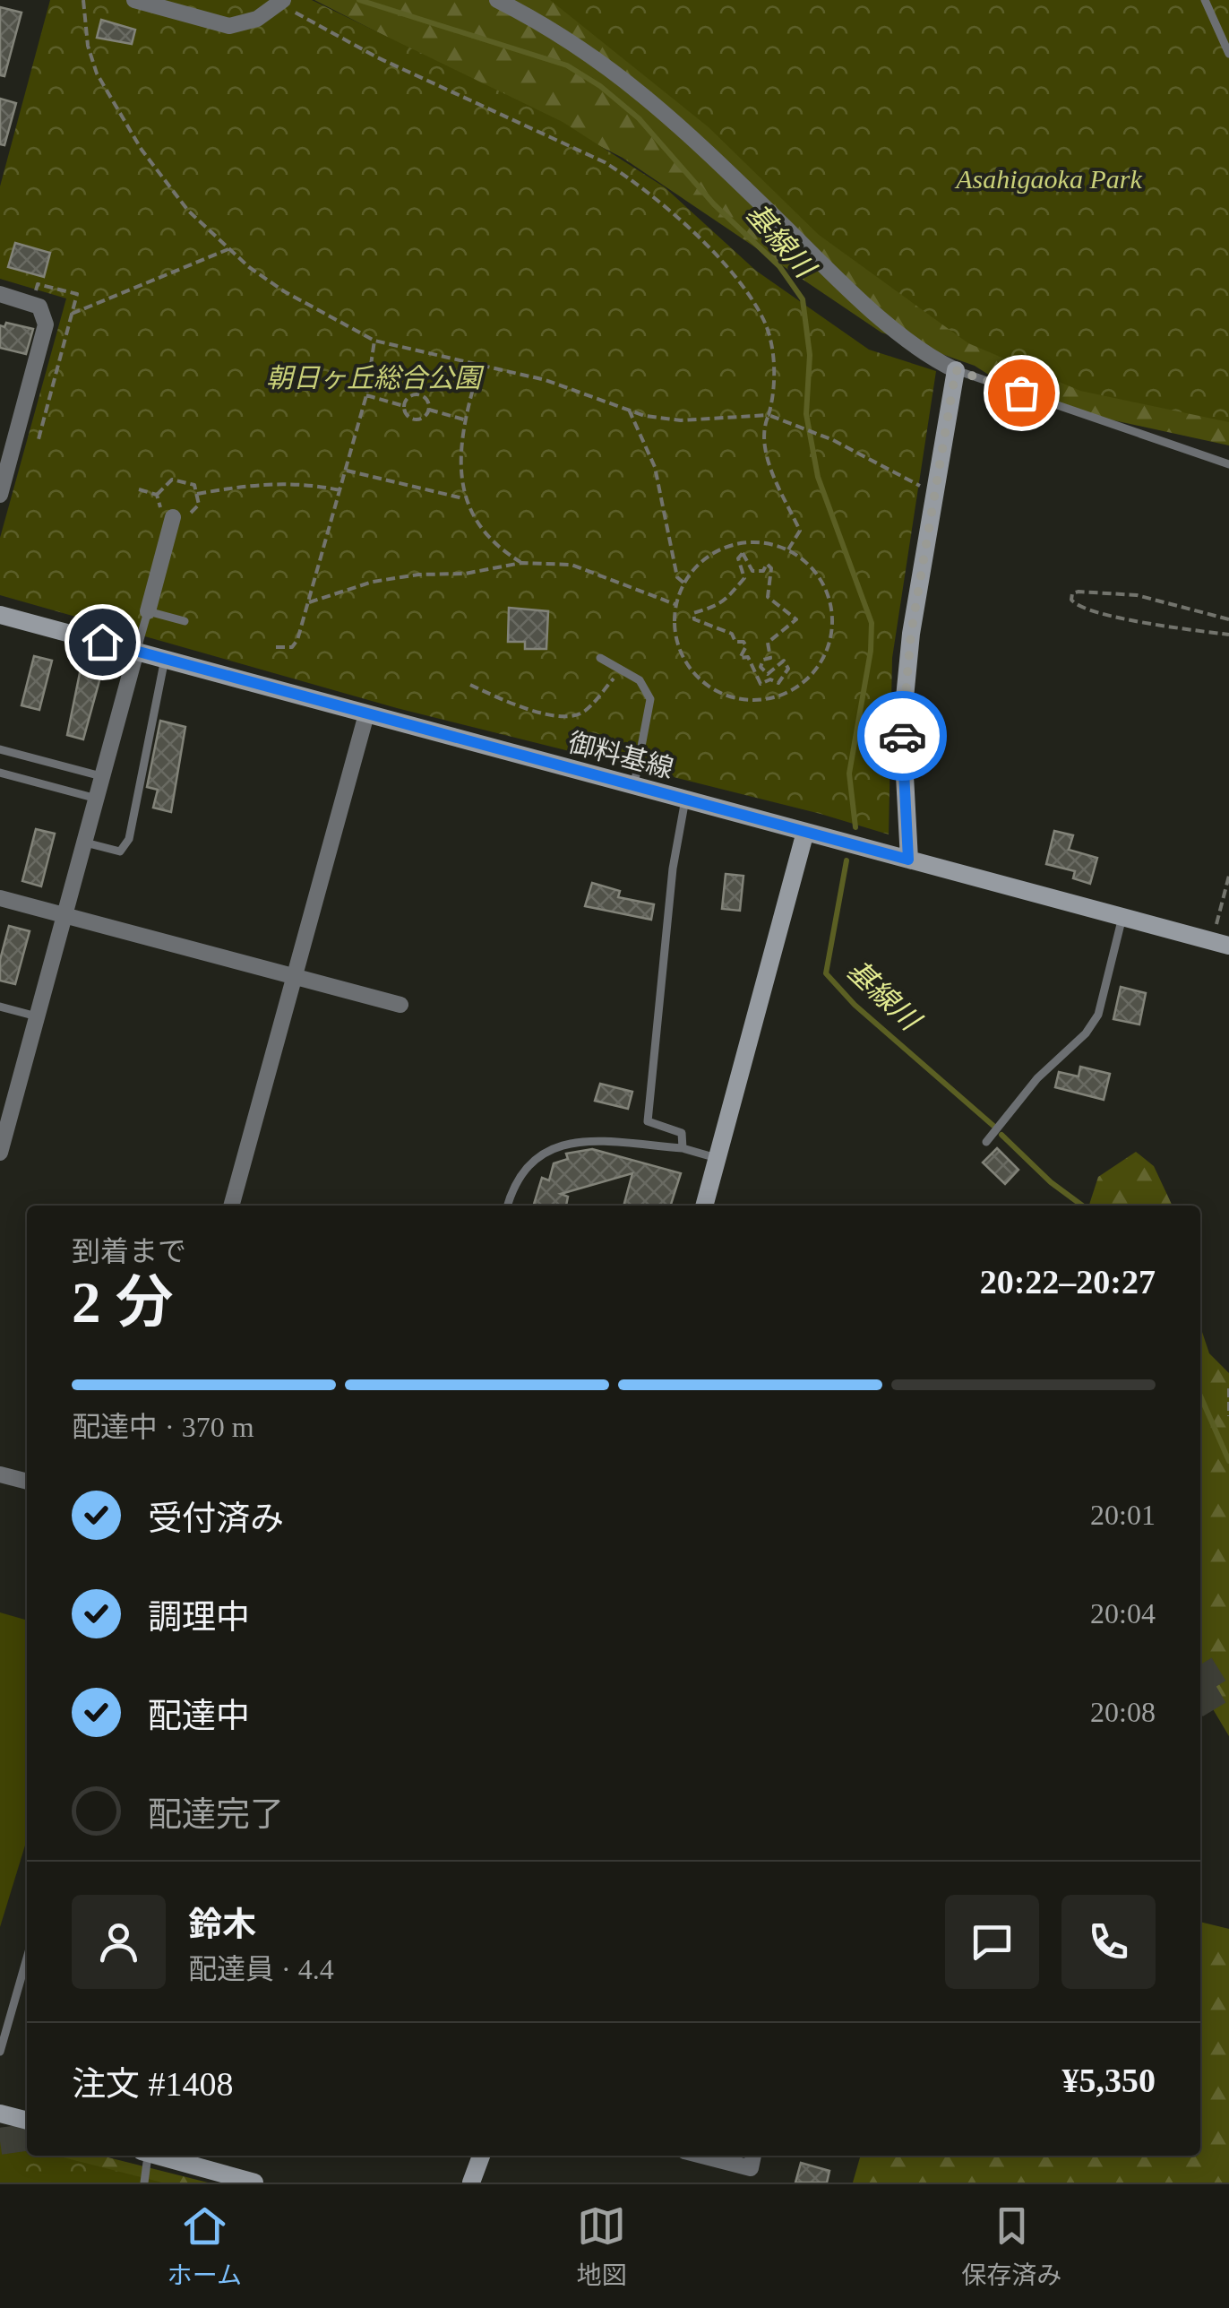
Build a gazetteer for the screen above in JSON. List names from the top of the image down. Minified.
{"streets":{"street":["御料基線"]},"water":["基線川"],"parks":["Asahigaoka Park","朝日ヶ丘総合公園"],"page":{"heading":["2 分","到着まで","20:22–20:27"],"panel":["鈴木","配達員 · 4.4","注文 #1408","¥5,350"],"bar":"配達中 · 370 m","list":[["受付済み","20:01"],["調理中","20:04"],["配達中","20:08"],"配達完了"],"tabs":["ホーム","地図","保存済み"]}}
